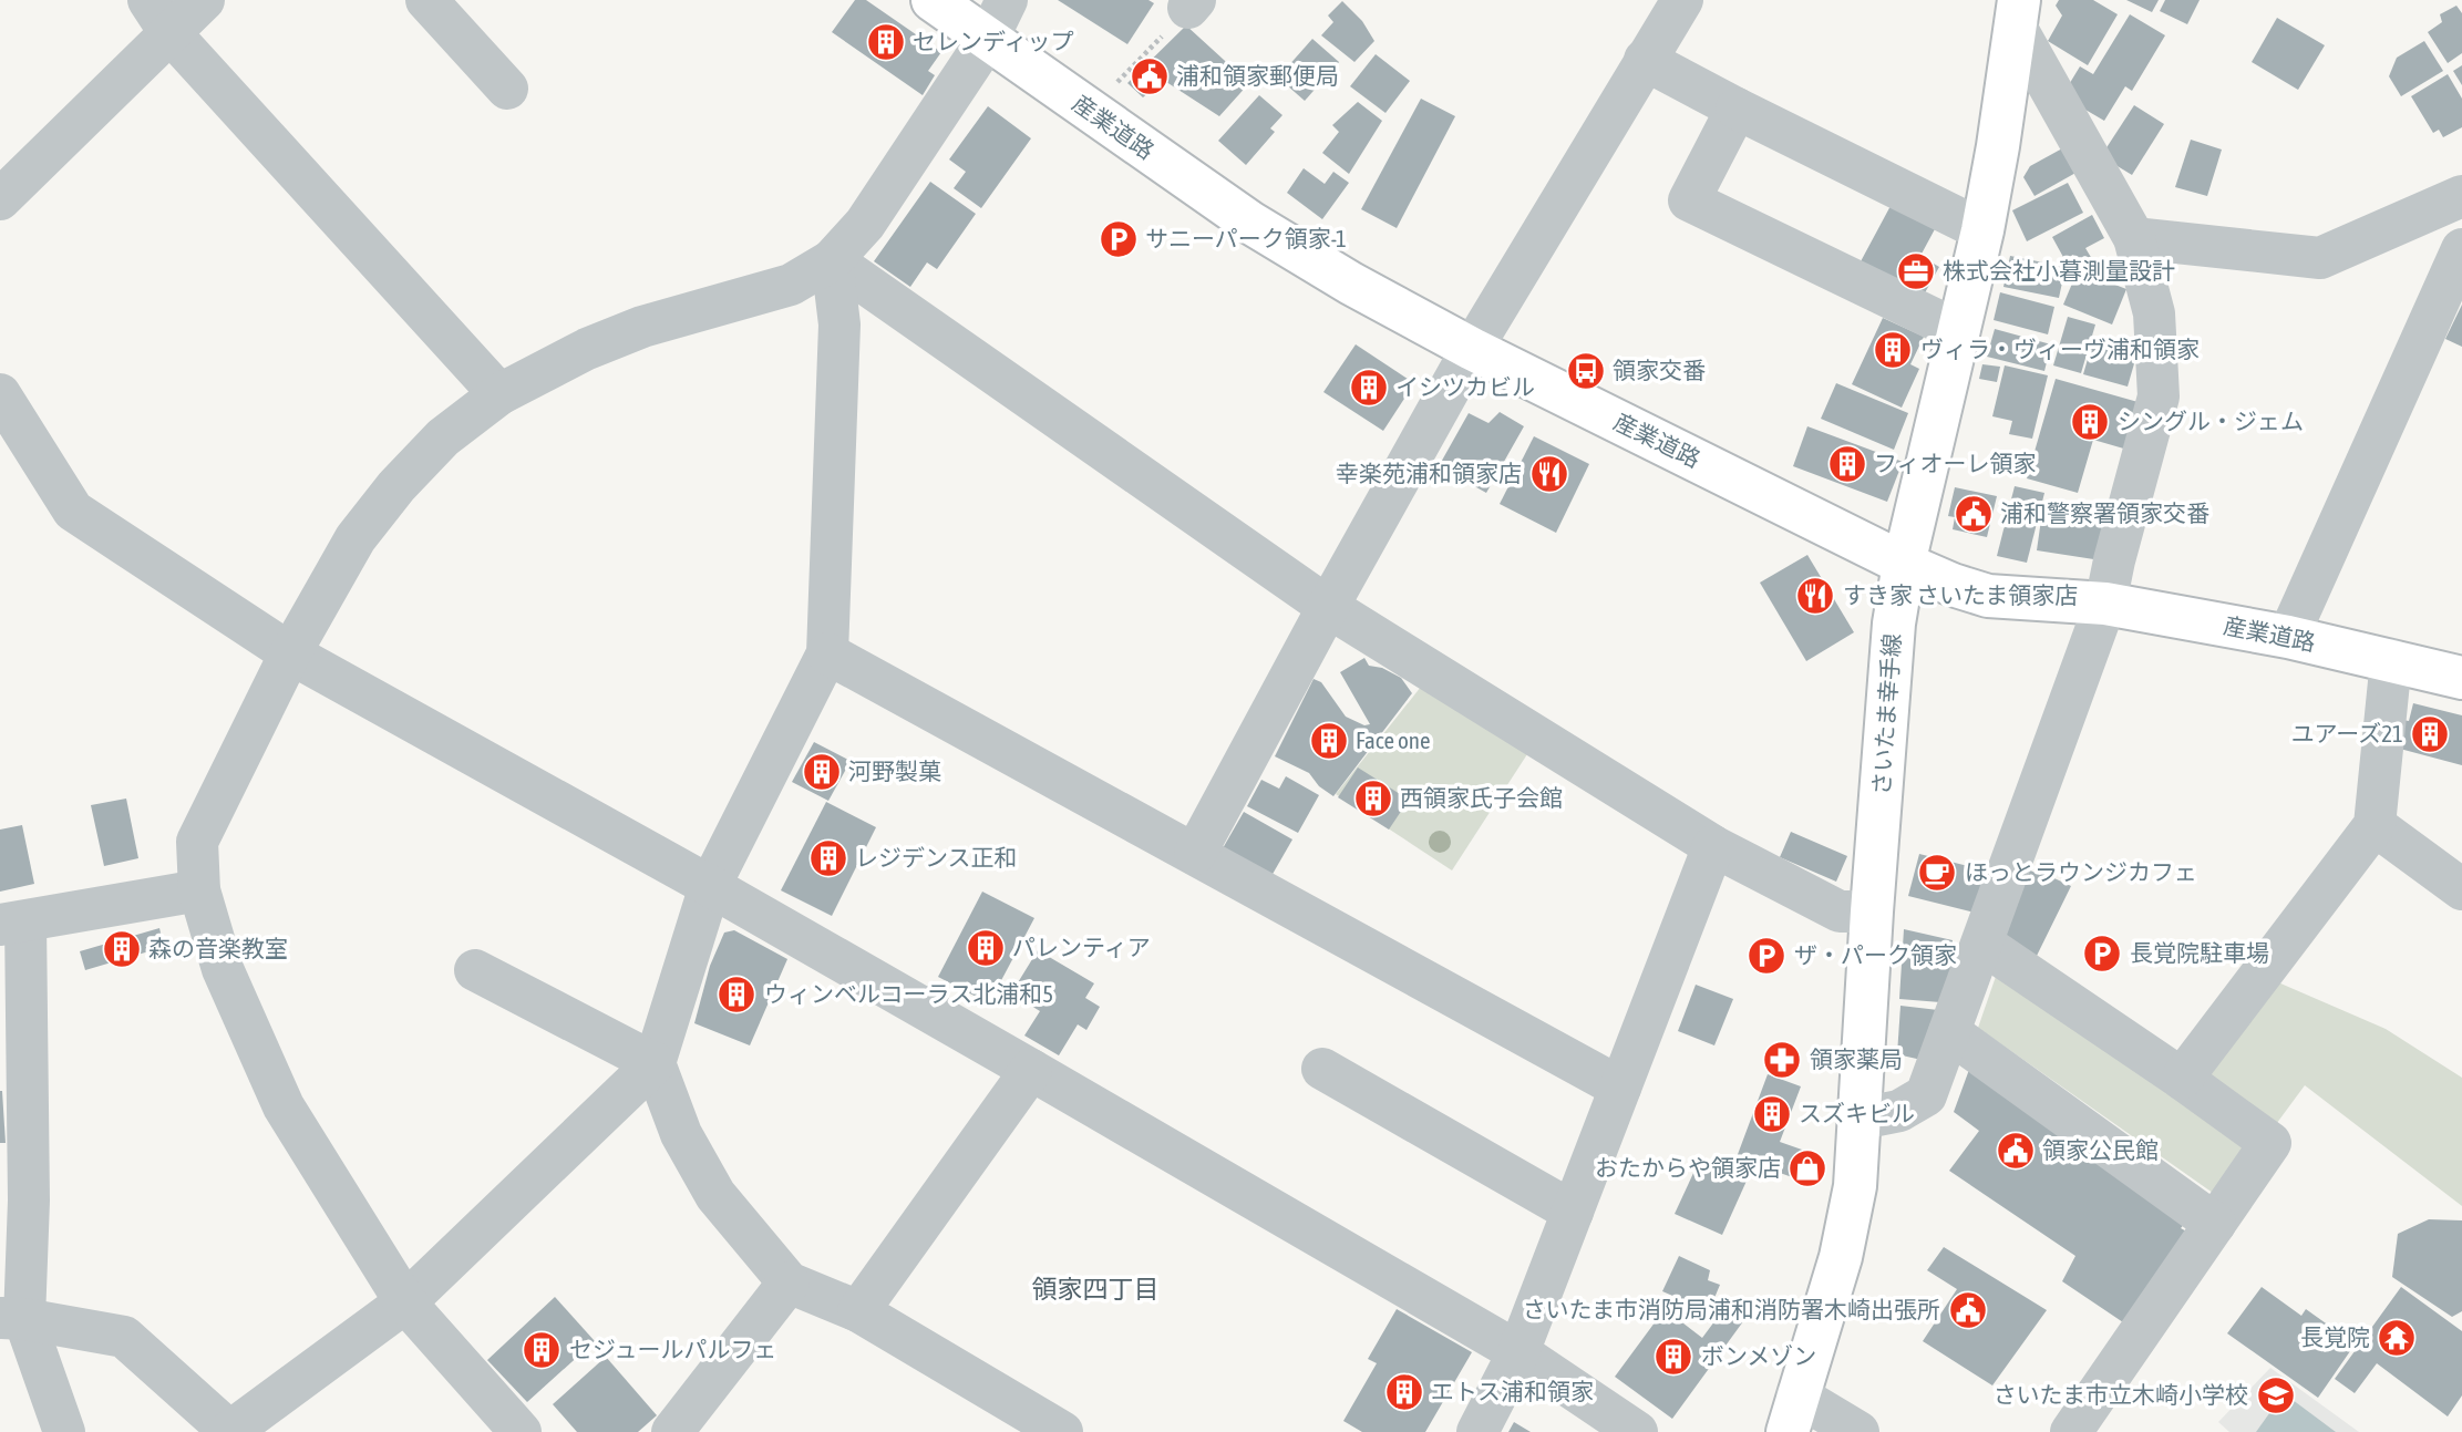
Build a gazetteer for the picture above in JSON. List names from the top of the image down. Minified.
{"streets":{"main road":["産業道路","さいたま幸手線"]},"crossings":[["産業道路","さいたま幸手線"]],"districts":["領家四丁目"],"places":{"building":["セレンディップ","ヴィラ・ヴィーヴ浦和領家","イシツカビル","シングル・ジェム","フィオーレ領家","ユアーズ21","Face one","河野製菓","西領家氏子会館","レジデンス正和","パレンティア","森の音楽教室","ウィンベルコーラス北浦和5","スズキビル","セジュールパルフェ","ボンメゾン","エトス浦和領家"],"public building":["浦和領家郵便局","浦和警察署領家交番","領家公民館","さいたま市消防局浦和消防署木崎出張所"],"parking":["サニーパーク領家-1","長覚院駐車場","ザ・パーク領家"],"office":["株式会社小暮測量設計"],"bus stop":["領家交番"],"restaurant":["幸楽苑浦和領家店","すき家 さいたま領家店"],"cafe":["ほっとラウンジカフェ"],"pharmacy":["領家薬局"],"shop":["おたからや領家店"],"temple":["長覚院"],"school or university":["さいたま市立木崎小学校"]}}
